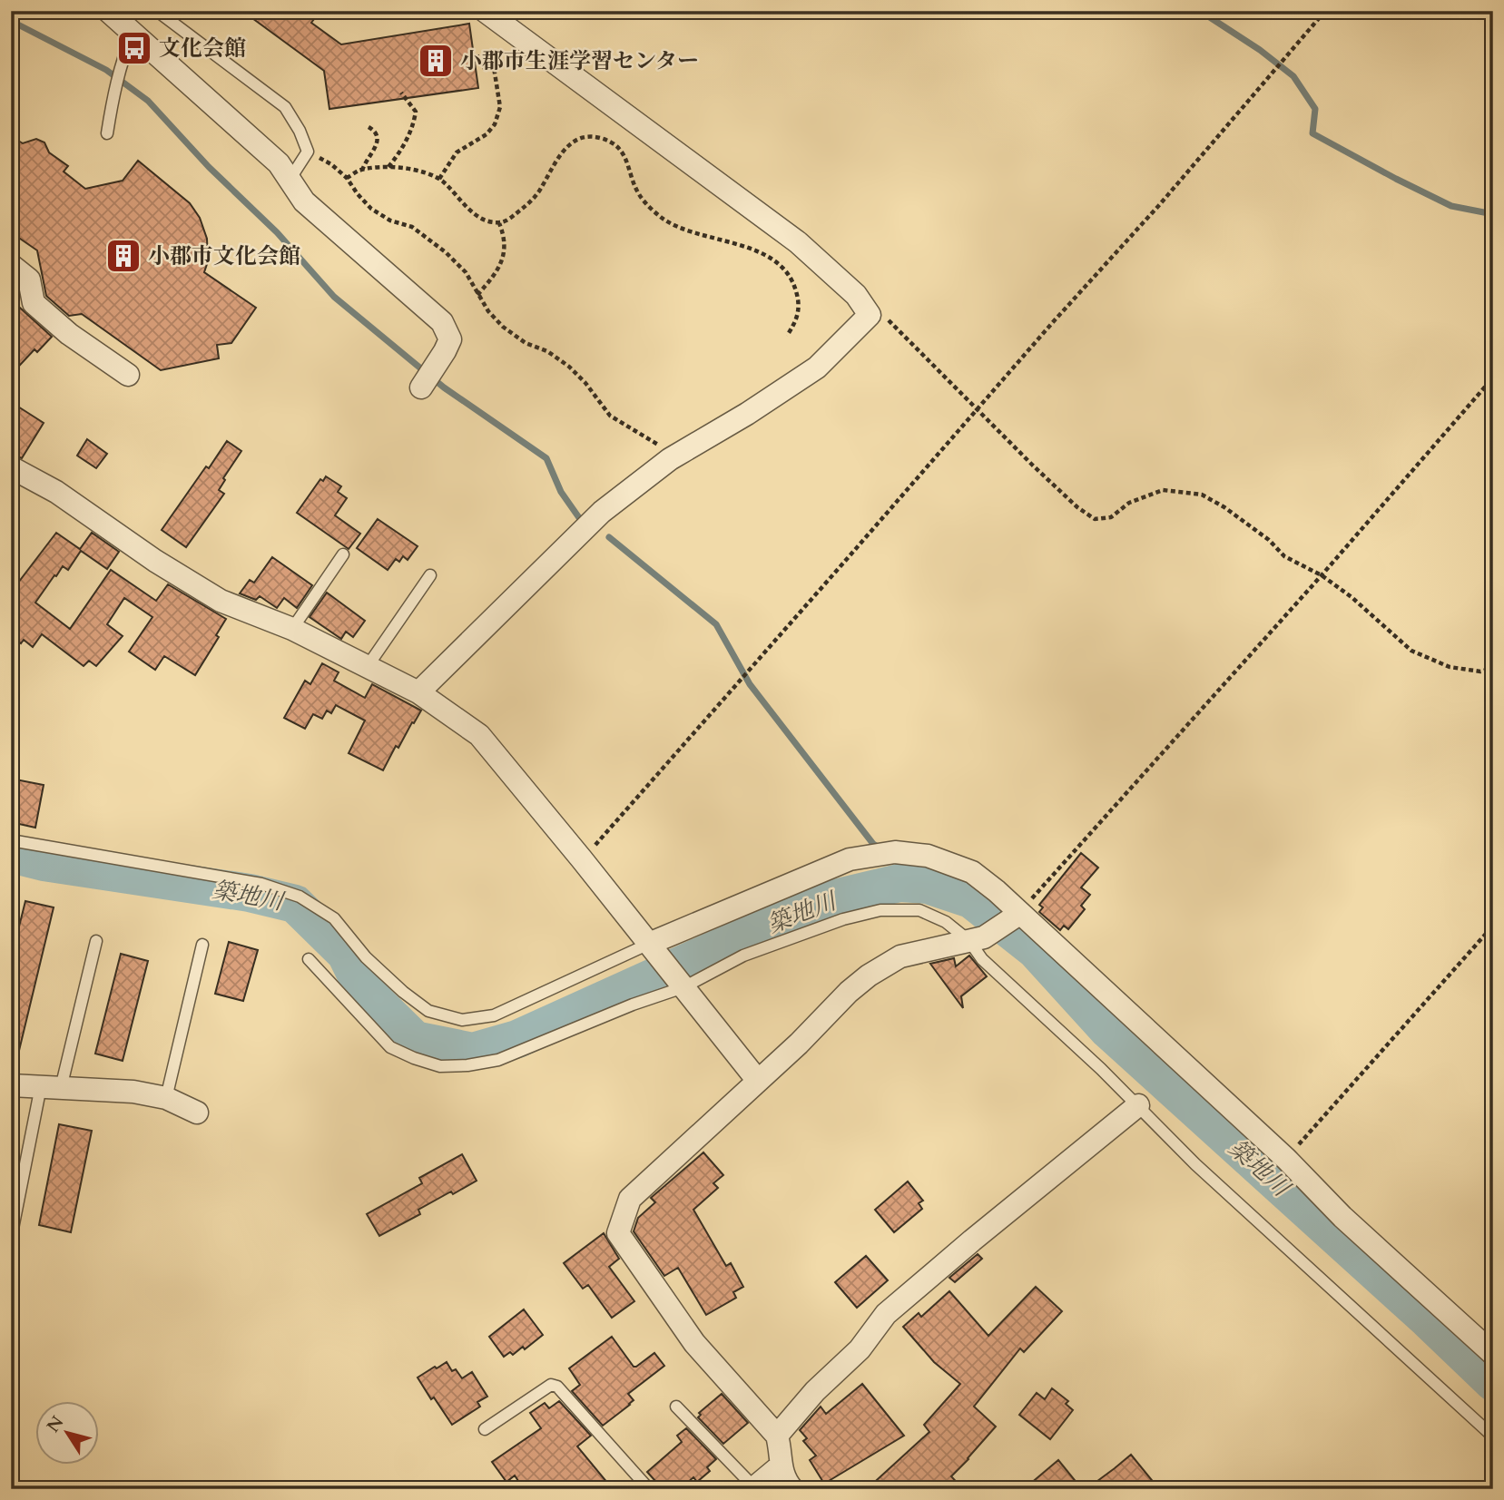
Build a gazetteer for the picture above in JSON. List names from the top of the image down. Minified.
{"water":["築地川"],"places":{"bus stop":["文化会館"],"building":["小郡市生涯学習センター","小郡市文化会館"]},"north":"top left"}
